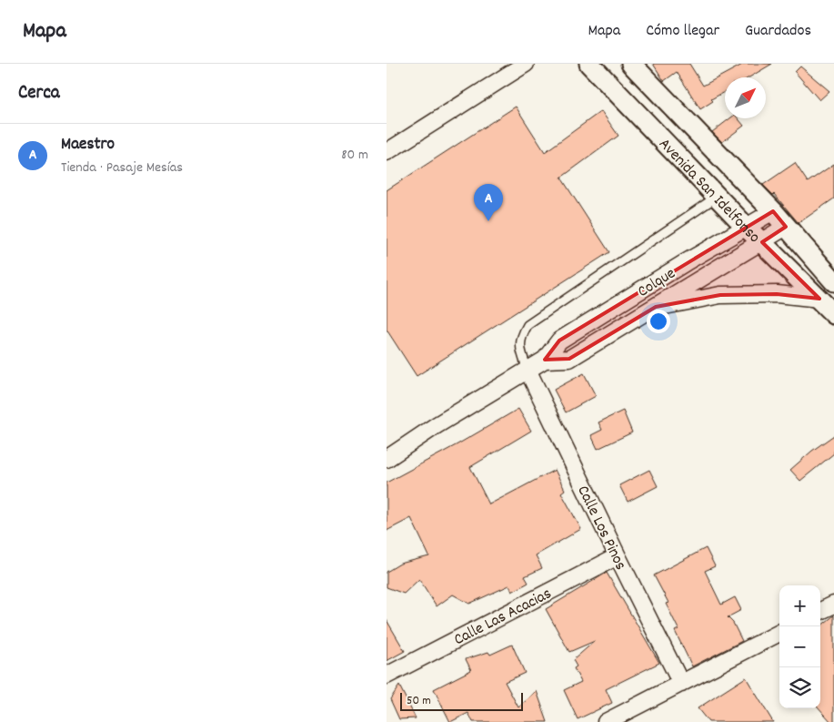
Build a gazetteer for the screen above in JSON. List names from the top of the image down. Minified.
{"streets":{"street":["Avenida San Idelfonso","Colque","Calle Los Pinos","Calle Las Acacias"]},"crossings":[["Avenida San Idelfonso","Colque"],["Colque","Calle Los Pinos"],["Calle Los Pinos","Calle Las Acacias"]],"scale_bar":"50 m","north":"top right","page":{"header":"Mapa","nav":["Mapa","Cómo llegar","Guardados"],"heading":"Cerca","list":[{"mark":"A","name":"Maestro","note":"Tienda · Pasaje Mesías","value":"80 m"}],"pins":"A","map_buttons":["+","−"],"scale":"50 m"}}
